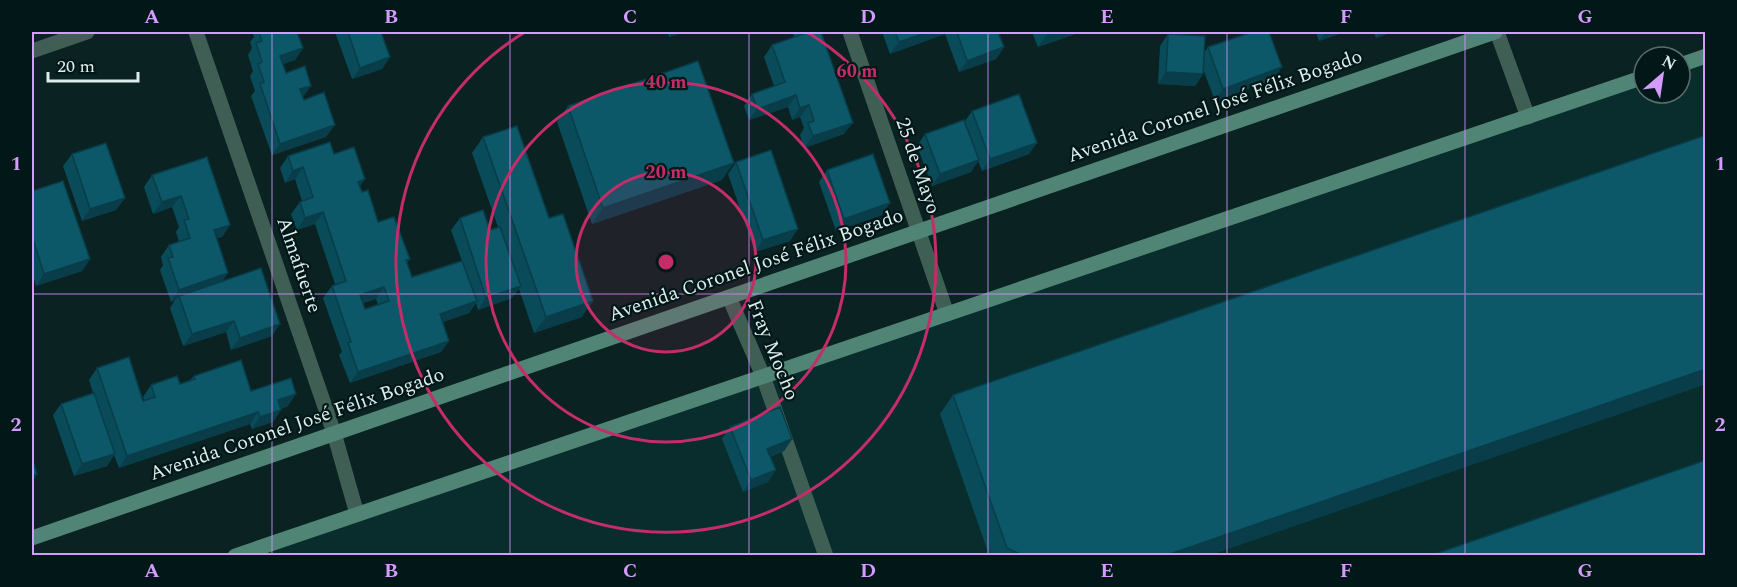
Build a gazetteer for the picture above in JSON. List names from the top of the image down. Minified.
{"streets":{"main road":["Avenida Coronel José Félix Bogado"],"street":["25 de Mayo","Almafuerte","Fray Mocho"]},"crossings":[["Avenida Coronel José Félix Bogado","25 de Mayo"],["Avenida Coronel José Félix Bogado","Almafuerte"],["Avenida Coronel José Félix Bogado","Fray Mocho"]],"scale_bar":"20 m","north":"top right","grid":{"columns":["A","B","C","D","E","F","G"],"rows":["1","2"]},"rings":["60 m","40 m","20 m"]}
